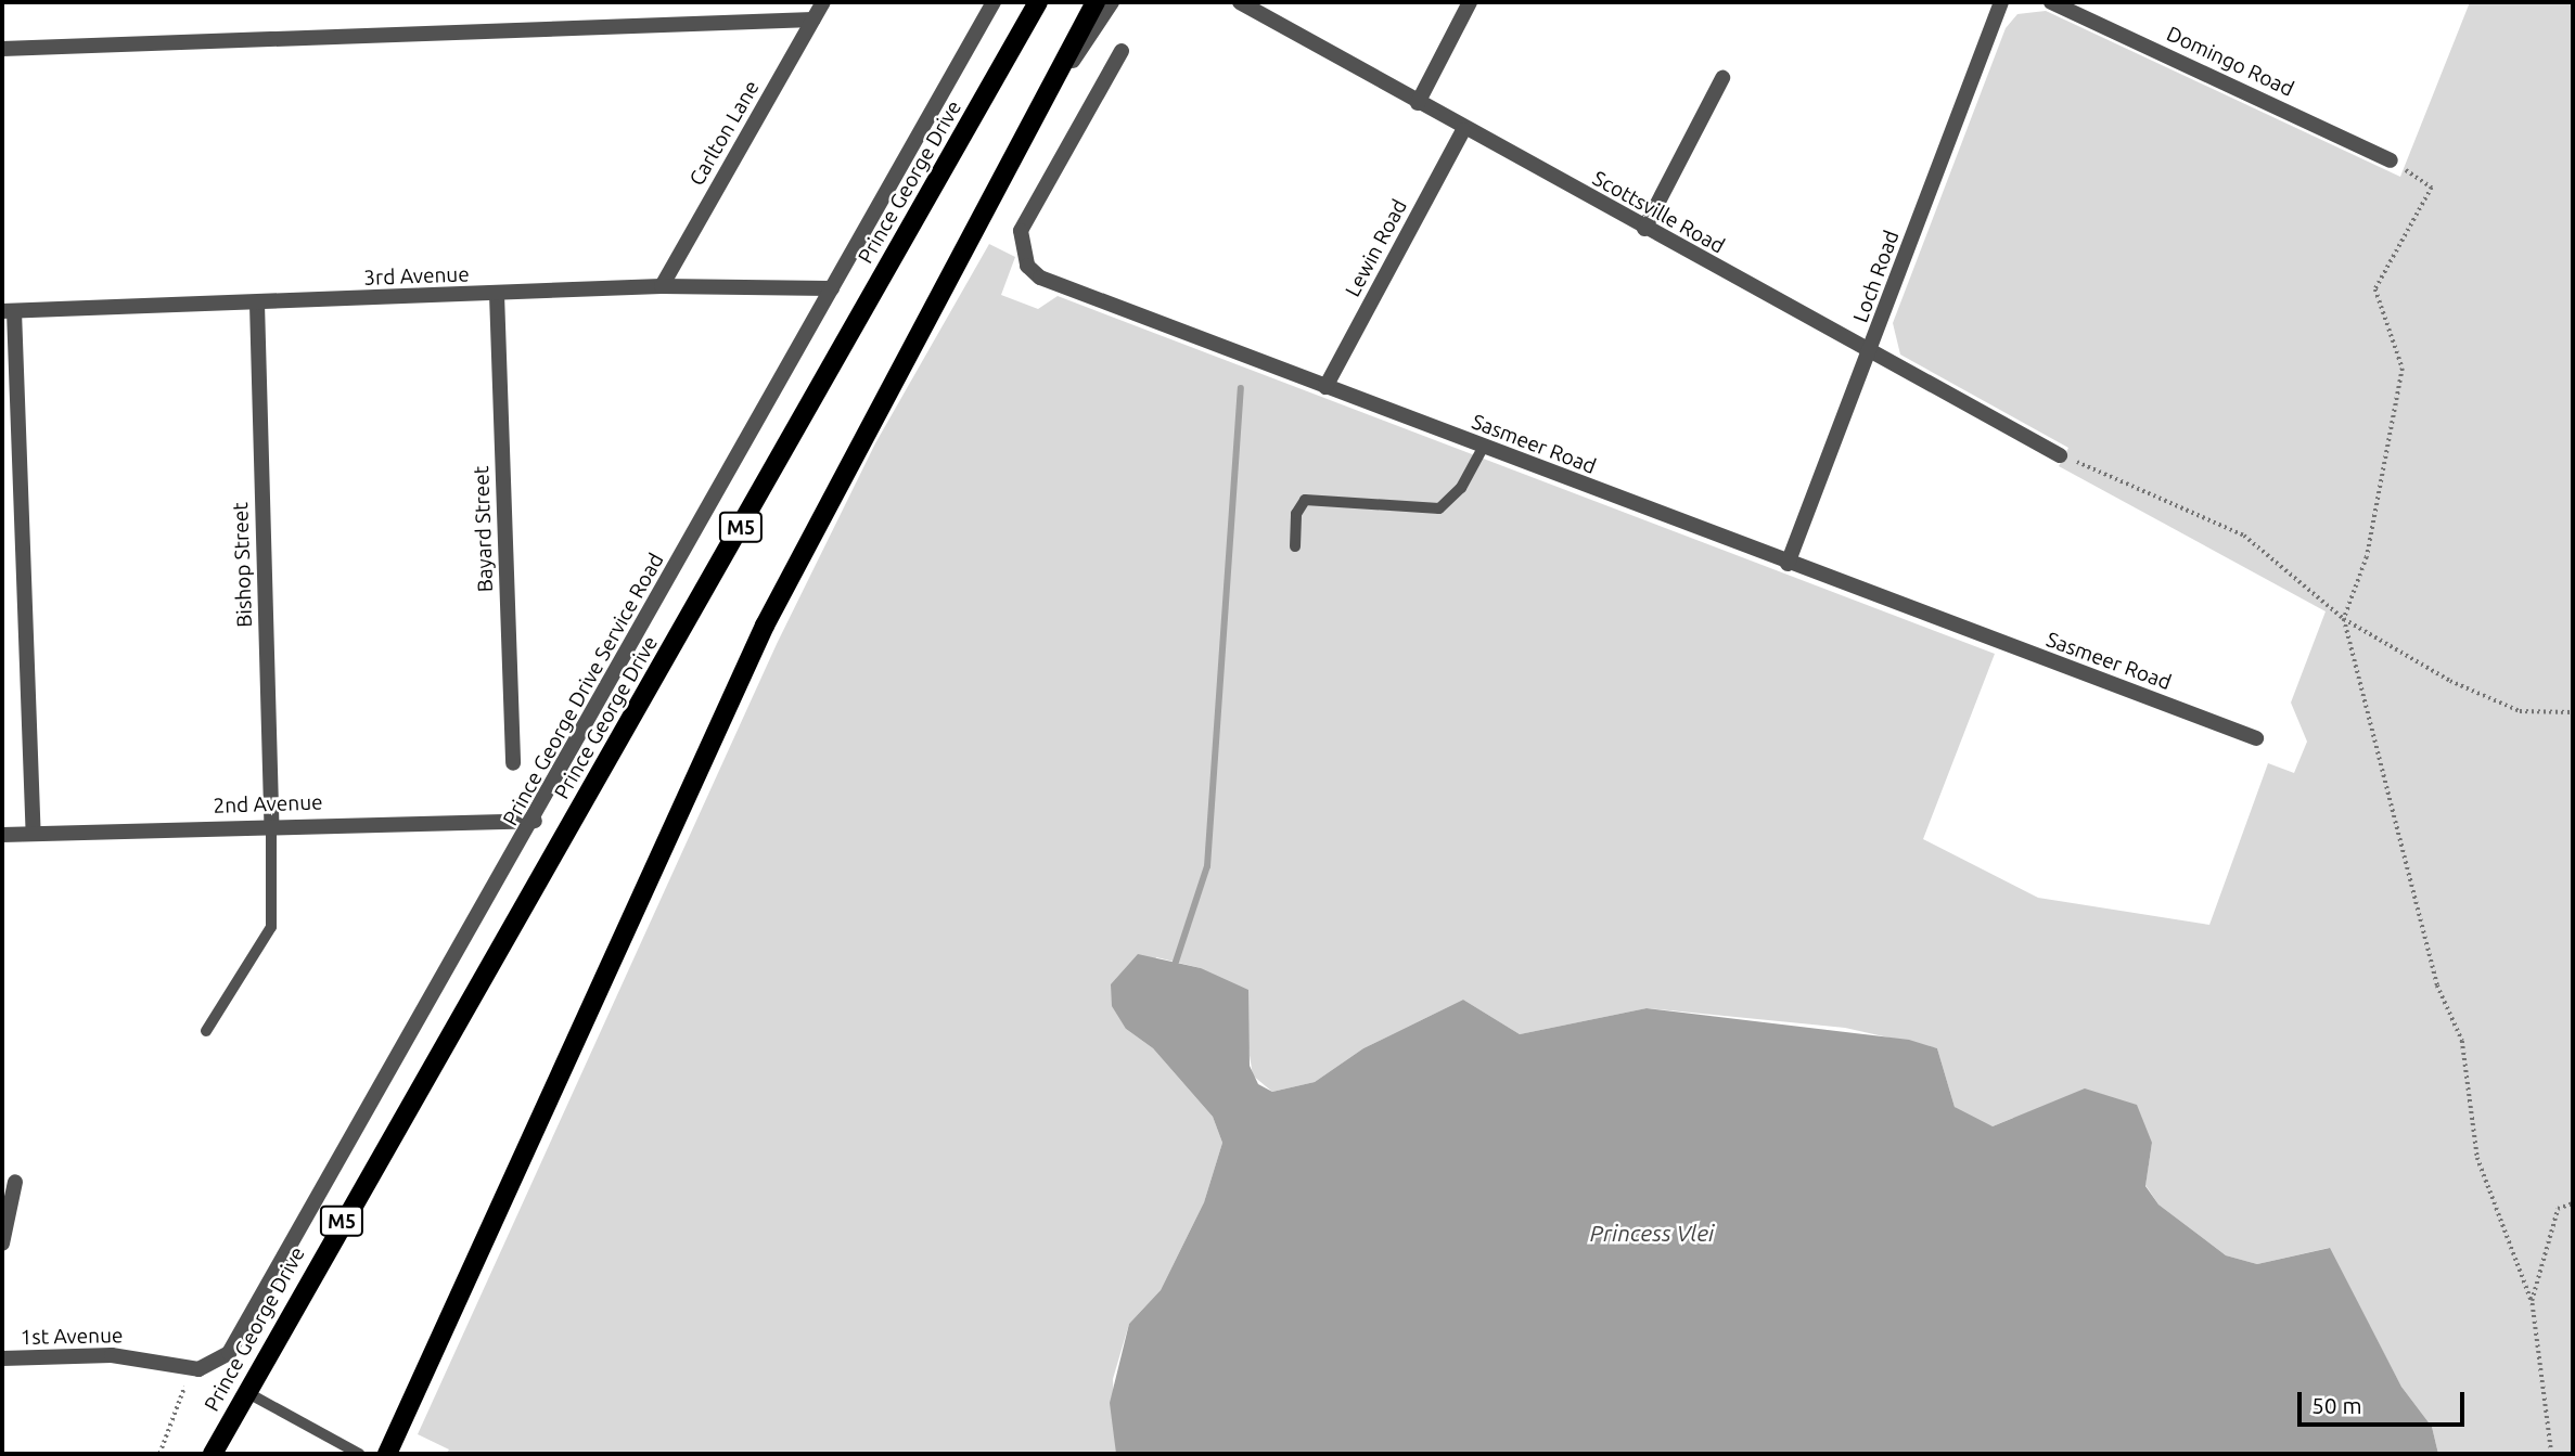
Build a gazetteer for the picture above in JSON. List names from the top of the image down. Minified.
{"streets":{"main road":["Prince George Drive","M5"],"street":["Domingo Road","Carlton Lane","Scottsville Road","Lewin Road","3rd Avenue","Loch Road","Sasmeer Road","Bayard Street","Bishop Street","Prince George Drive Service Road","2nd Avenue","1st Avenue"]},"crossings":[["Carlton Lane","3rd Avenue"],["Scottsville Road","Lewin Road"],["Scottsville Road","Loch Road"],["Lewin Road","Sasmeer Road"],["3rd Avenue","Bayard Street"],["3rd Avenue","Bishop Street"],["3rd Avenue","Prince George Drive Service Road"],["Loch Road","Sasmeer Road"],["Bishop Street","2nd Avenue"],["Prince George Drive Service Road","2nd Avenue"],["Prince George Drive Service Road","1st Avenue"]],"water":["Princess Vlei"],"scale_bar":"50 m"}
